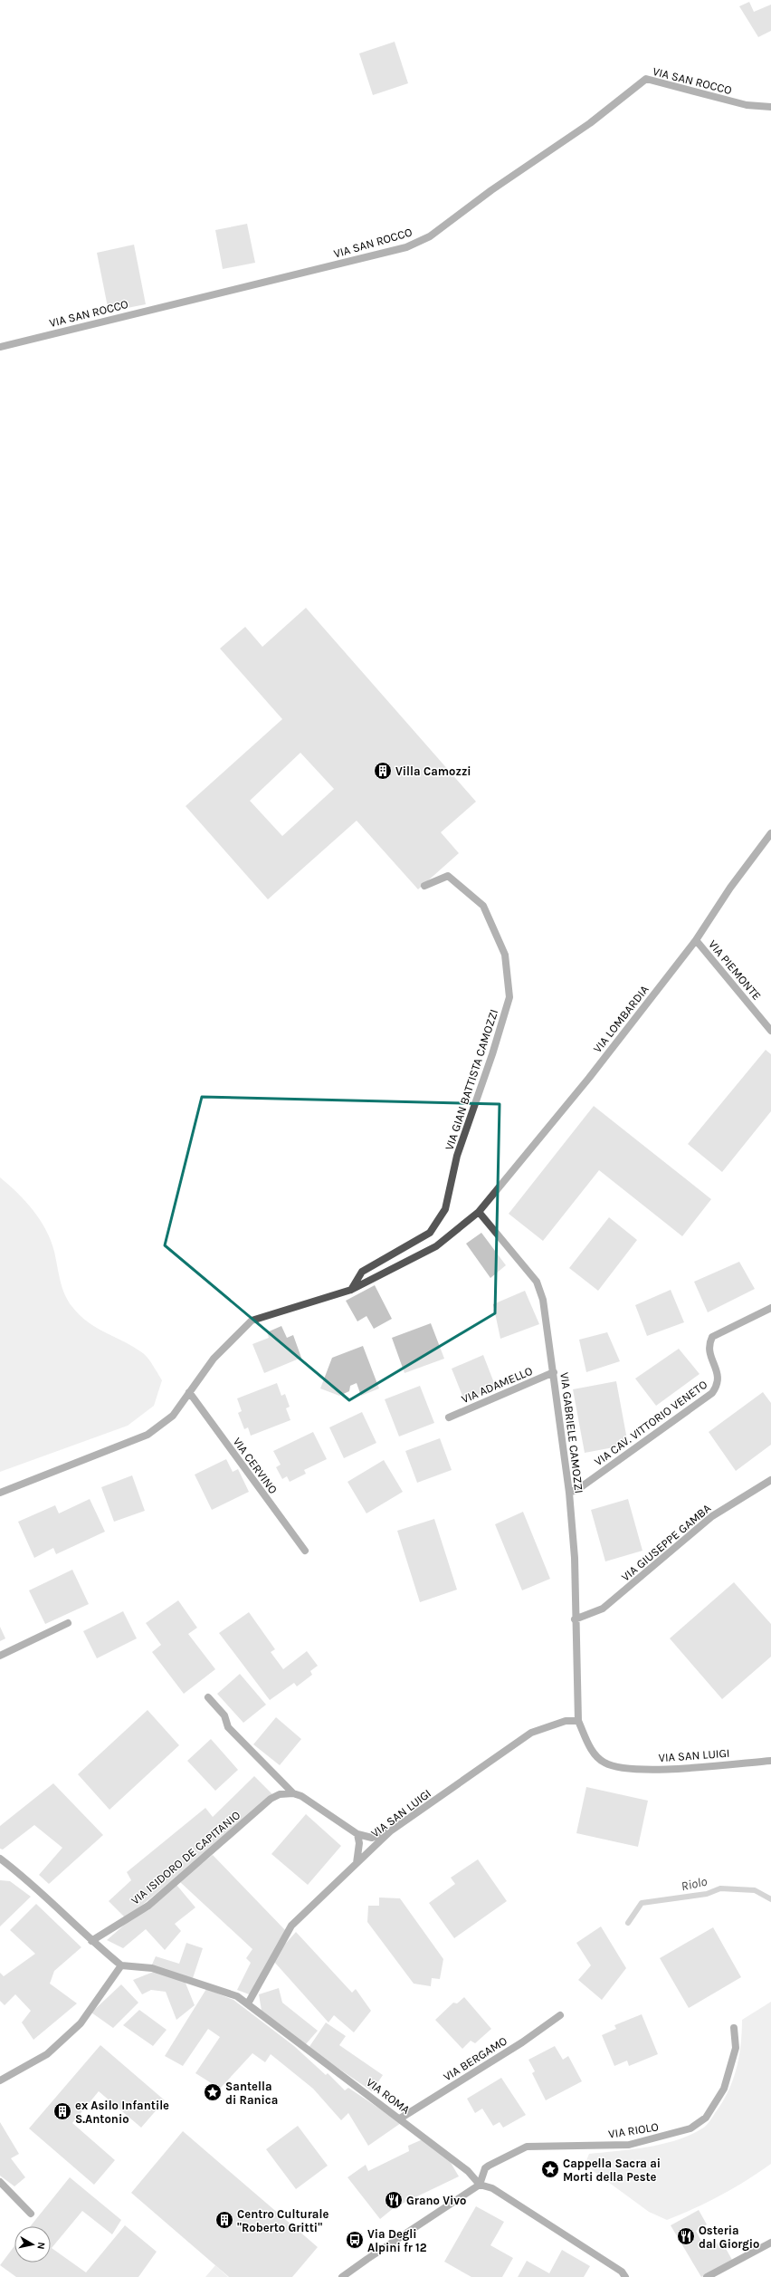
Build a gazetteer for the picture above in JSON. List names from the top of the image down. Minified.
{"streets":{"street":["VIA SAN ROCCO","VIA PIEMONTE","VIA LOMBARDIA","VIA GIAN BATTISTA CAMOZZI","VIA ADAMELLO","VIA CAV. VITTORIO VENETO","VIA GABRIELE CAMOZZI","VIA CERVINO","VIA GIUSEPPE GAMBA","VIA SAN LUIGI","VIA ISIDORO DE CAPITANIO","VIA BERGAMO","VIA ROMA","VIA RIOLO"]},"crossings":[["VIA PIEMONTE","VIA LOMBARDIA"],["VIA LOMBARDIA","VIA GABRIELE CAMOZZI"],["VIA ADAMELLO","VIA GABRIELE CAMOZZI"],["VIA CAV. VITTORIO VENETO","VIA GABRIELE CAMOZZI"],["VIA GABRIELE CAMOZZI","VIA GIUSEPPE GAMBA"],["VIA GABRIELE CAMOZZI","VIA SAN LUIGI"],["VIA SAN LUIGI","VIA ROMA"],["VIA BERGAMO","VIA ROMA"],["VIA ROMA","VIA RIOLO"]],"water":["Riolo"],"places":{"building":["Villa Camozzi","ex Asilo Infantile S.Antonio","Centro Culturale \"Roberto Gritti\""],"place":["Santella di Ranica","Cappella Sacra ai Morti della Peste"],"restaurant":["Grano Vivo","Osteria dal Giorgio"],"bus stop":["Via Degli Alpini fr 12"]},"north":"right"}
